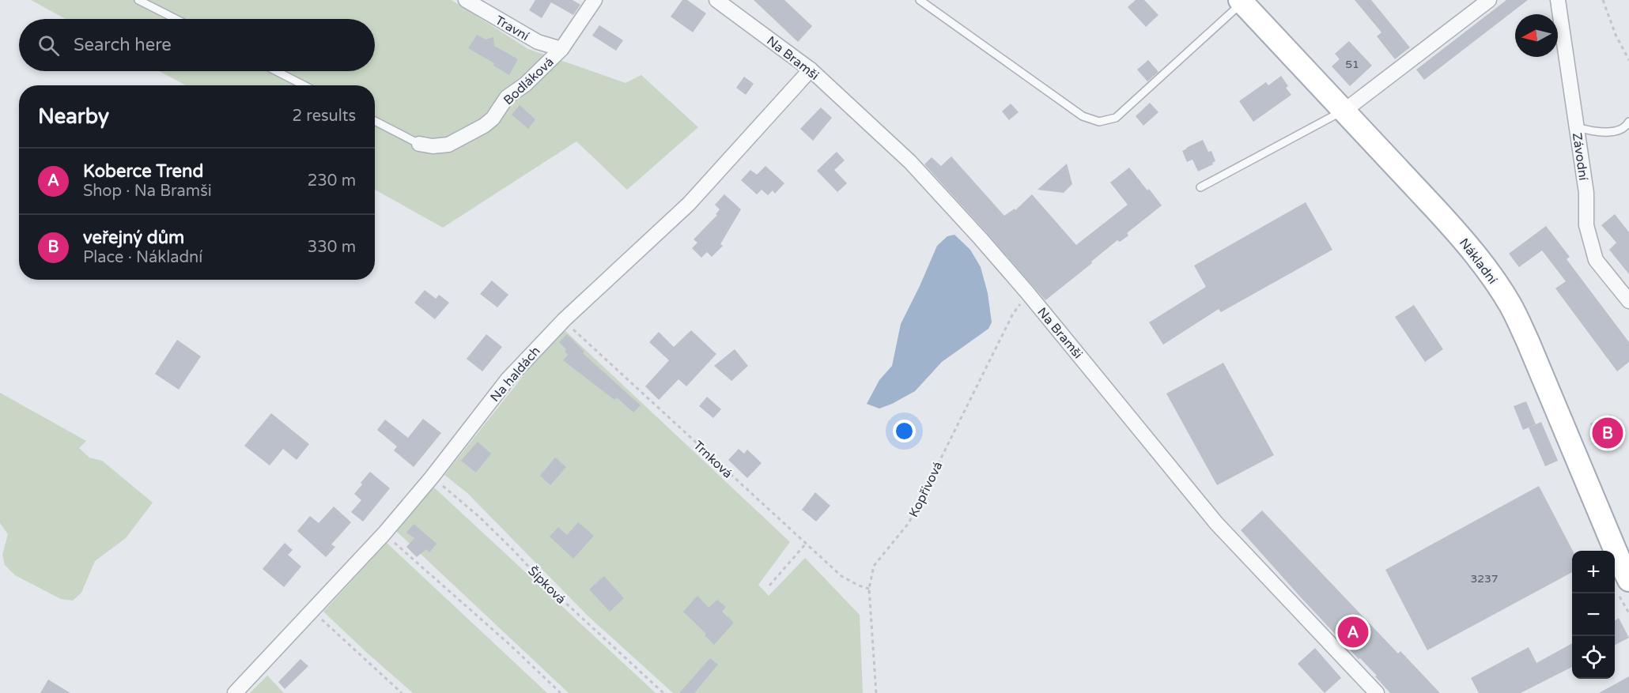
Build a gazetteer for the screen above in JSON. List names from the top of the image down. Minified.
{"streets":{"main road":["Nákladní"],"street":["Travní","Na Bramši","Bodláková","Závodní","Na haldách"],"path":["Trnková","Kopřivová","Šípková"]},"crossings":[["Travní","Bodláková"],["Na Bramši","Na haldách"],["Na Bramši","Kopřivová"],["Na haldách","Trnková"],["Na haldách","Šípková"],["Trnková","Kopřivová"]],"house_numbers":["51","3237"],"north":"left","page":{"search":"Search here","heading":["Nearby","2 results"],"list":[{"mark":"A","name":"Koberce Trend","note":"Shop · Na Bramši","value":"230 m"},{"mark":"B","name":"veřejný dům","note":"Place · Nákladní","value":"330 m"}],"pins":["B","A"],"map_buttons":["+","−"]}}
